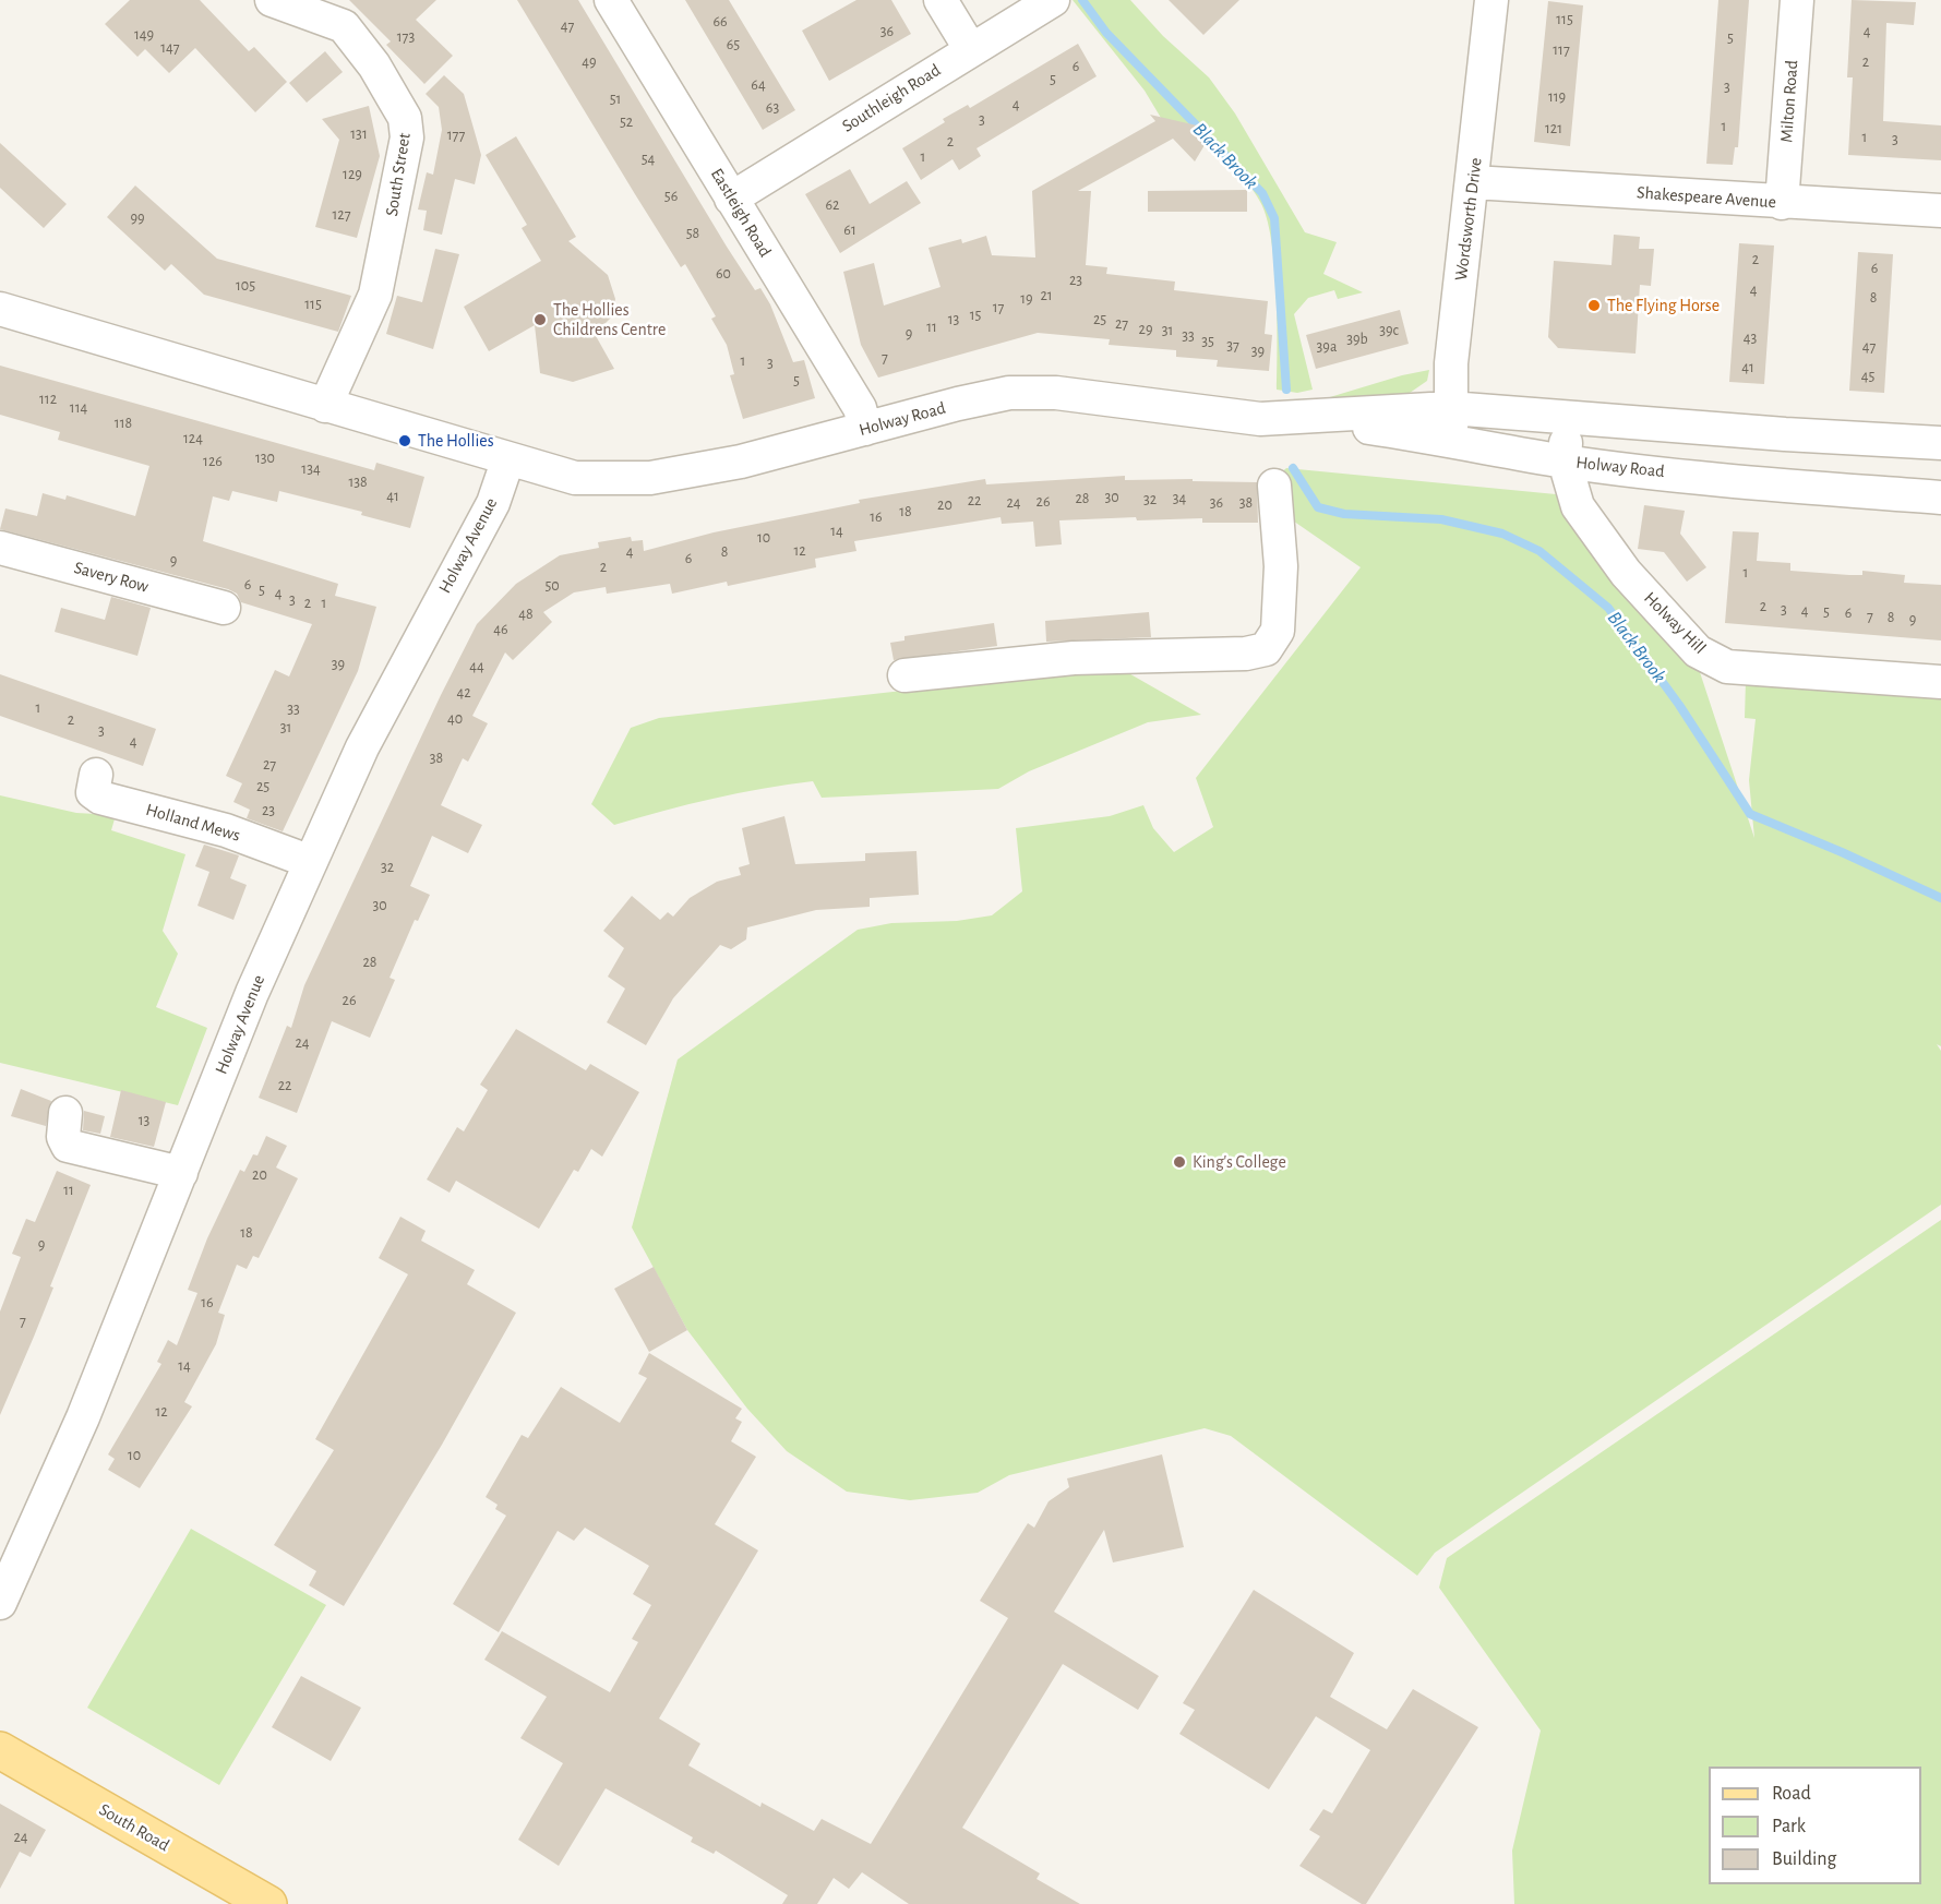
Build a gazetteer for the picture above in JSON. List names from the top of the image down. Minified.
{"streets":{"main road":["South Road"],"street":["Southleigh Road","Milton Road","South Street","Shakespeare Avenue","Eastleigh Road","Wordsworth Drive","Holway Road","Holway Avenue","Savery Row","Holway Hill","Holland Mews"]},"crossings":[["Southleigh Road","Eastleigh Road"],["Milton Road","Shakespeare Avenue"],["Shakespeare Avenue","Wordsworth Drive"],["Eastleigh Road","Holway Road"],["Wordsworth Drive","Holway Road"],["Holway Road","Holway Avenue"],["Holway Road","Holway Hill"],["Holway Avenue","Holland Mews"]],"water":["Black Brook"],"places":["The Flying Horse","The Hollies Childrens Centre","The Hollies","King's College"],"house_numbers":["115","66","47","36","4","149","173","5","65","147","117","49","2","6","5","64","3","119","51","4","63","3","52","1","121","131","177","1","3","2","1","54","129","56","62","127","99","61","58","2","6","60","23","105","4","21","8","19","115","17","15","13","25","27","11","29","31","39c","9","33","43","39b","35","37","39a","47","39","7","1","3","41","45","5","112","114","118","124","130","126","134","138","41","30","28","34","32","22","26","24","36","38","20","18","16","14","10","12","4","8","6","9","2","1","6","50","5","4","3","2","1","2","3","4","5","6","48","7","8","9","46","39","44","42","1","33","40","2","31","3","4","38","27","25","23","32","30","28","26","24","22","13","20","11","18","9","16","7","14","12","10","24"],"legend":["Road","Park","Building"]}
